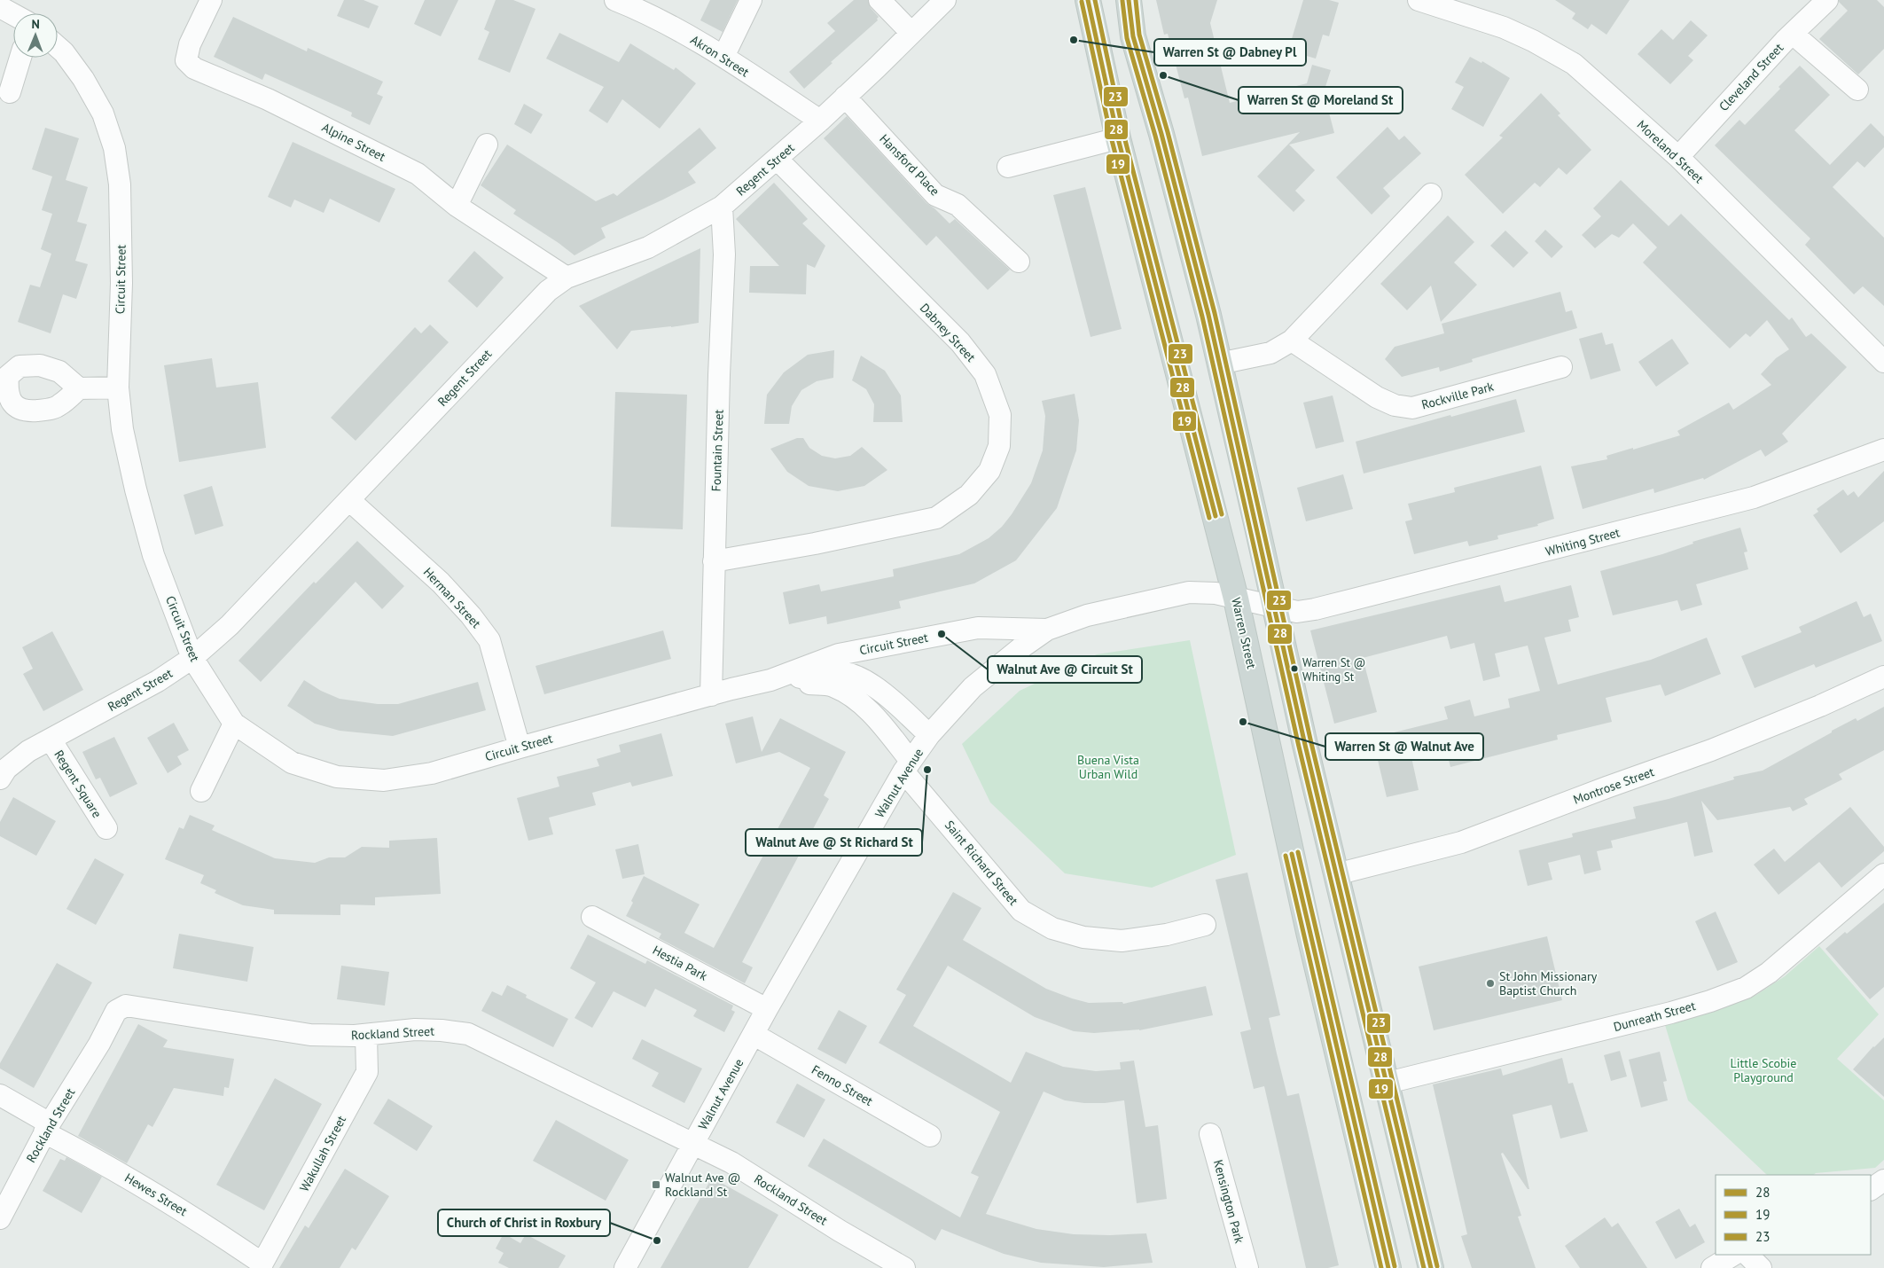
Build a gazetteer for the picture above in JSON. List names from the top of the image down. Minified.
{"streets":{"main road":["Warren Street"],"street":["Akron Street","Cleveland Street","Alpine Street","Moreland Street","Hansford Place","Regent Street","Circuit Street","Dabney Street","Rockville Park","Fountain Street","Whiting Street","Herman Street","Walnut Avenue","Regent Square","Montrose Street","Saint Richard Street","Hestia Park","Dunreath Street","Rockland Street","Fenno Street","Wakullah Street","Hewes Street","Kensington Park"]},"crossings":[["Akron Street","Regent Street"],["Cleveland Street","Moreland Street"],["Alpine Street","Regent Street"],["Hansford Place","Regent Street"],["Regent Street","Circuit Street"],["Regent Street","Dabney Street"],["Regent Street","Fountain Street"],["Regent Street","Herman Street"],["Regent Street","Regent Square"],["Circuit Street","Fountain Street"],["Circuit Street","Herman Street"],["Circuit Street","Walnut Avenue"],["Circuit Street","Saint Richard Street"],["Dabney Street","Fountain Street"],["Whiting Street","Walnut Avenue"],["Warren Street","Walnut Avenue"],["Walnut Avenue","Saint Richard Street"],["Walnut Avenue","Hestia Park"],["Walnut Avenue","Rockland Street"],["Walnut Avenue","Fenno Street"],["Rockland Street","Wakullah Street"],["Rockland Street","Hewes Street"],["Wakullah Street","Hewes Street"]],"parks":["Buena Vista Urban Wild","Little Scobie Playground"],"places":{"other":["Warren St @ Dabney Pl","Warren St @ Moreland St","Walnut Ave @ Circuit St","Warren St @ Whiting St","Warren St @ Walnut Ave","Walnut Ave @ St Richard St","St John Missionary Baptist Church","Church of Christ in Roxbury"],"transit":["Walnut Ave @ Rockland St"]},"lines":["transit line 28","transit line 23","transit line 19"],"legend":["28","19","23"],"north":"top"}
